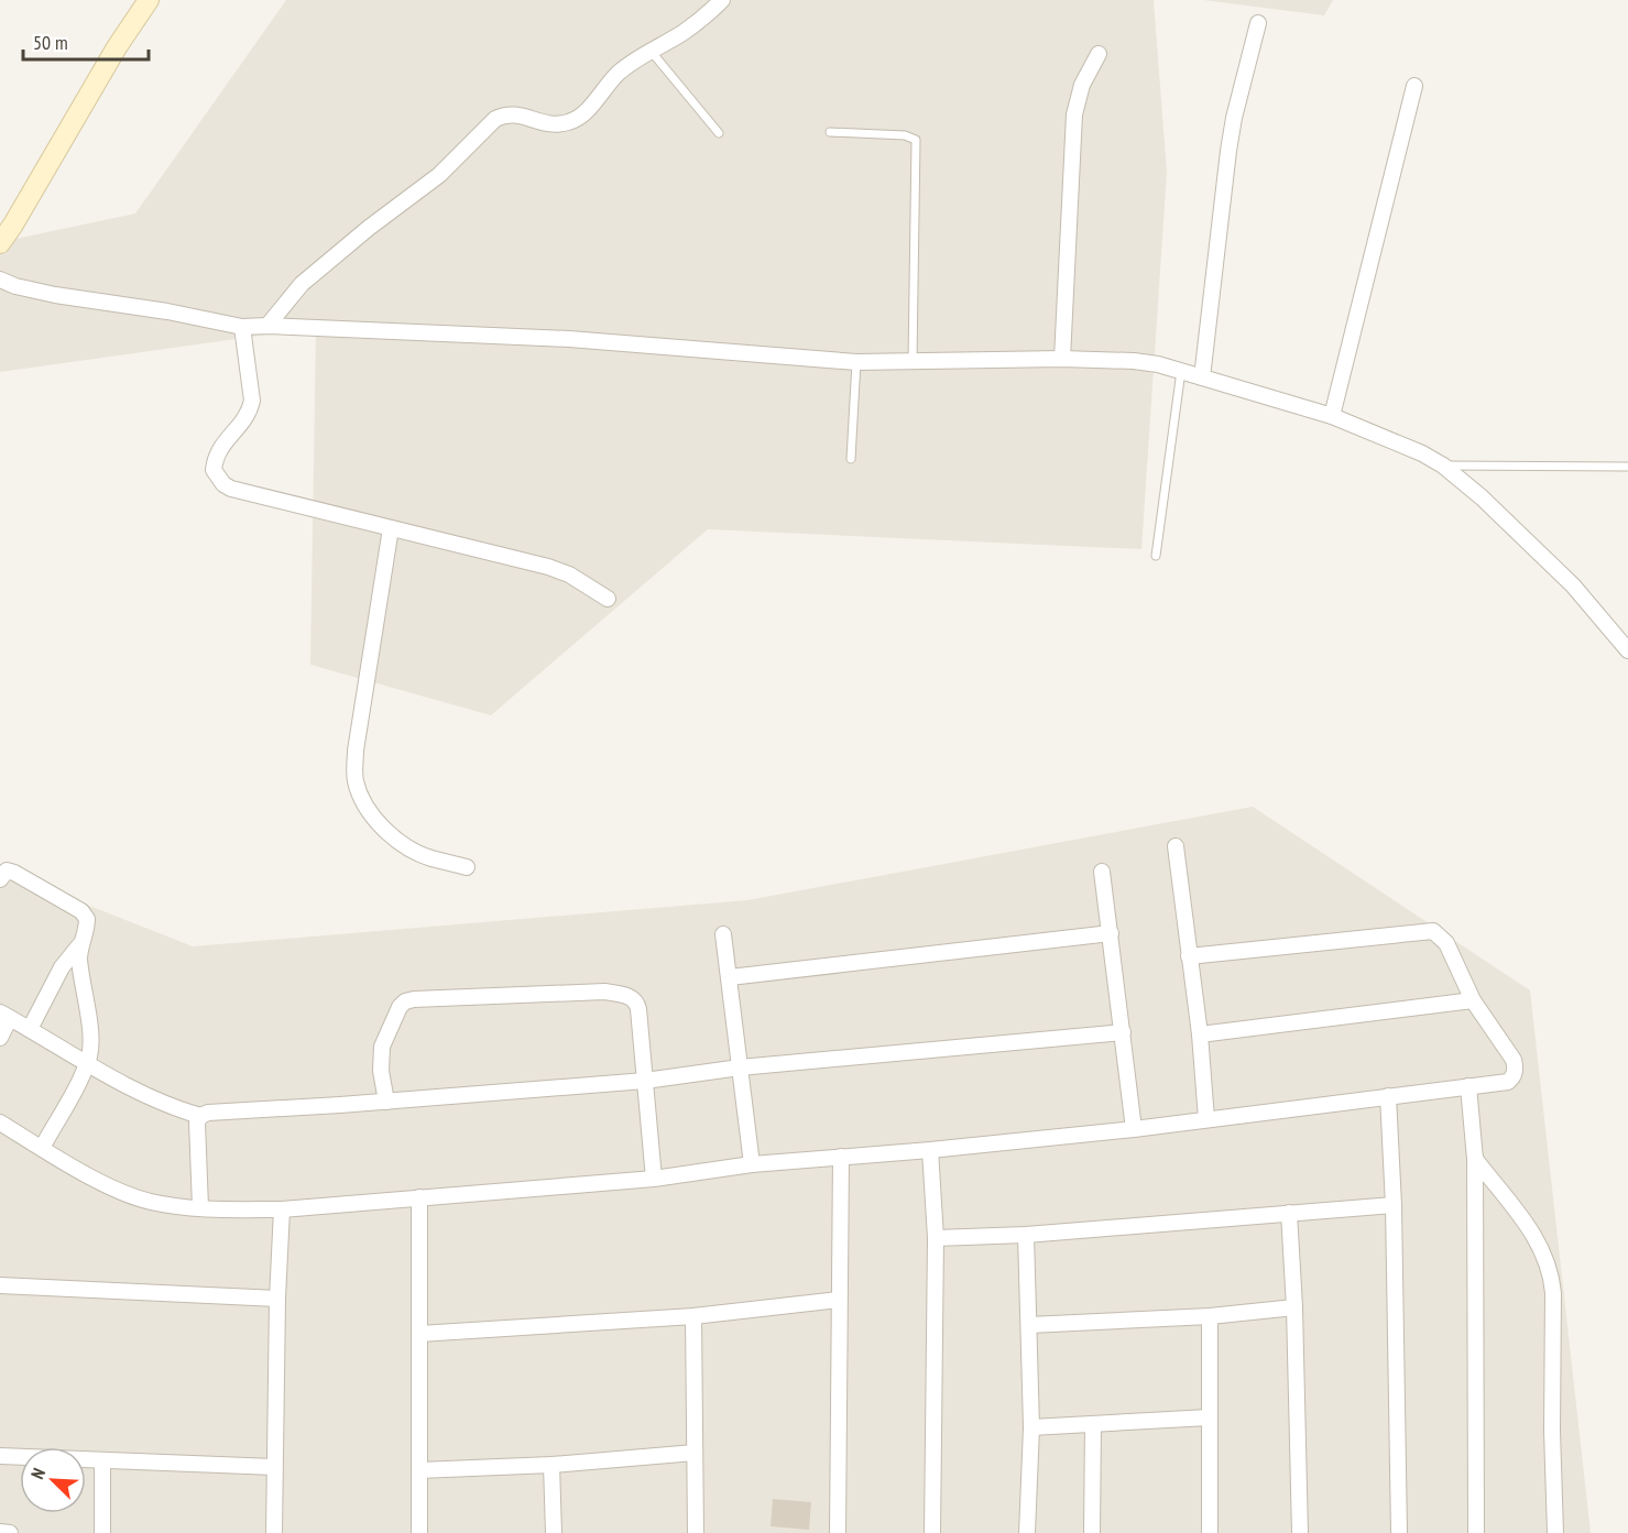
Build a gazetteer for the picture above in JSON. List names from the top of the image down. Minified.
{"scale_bar":"50 m","north":"top left"}
